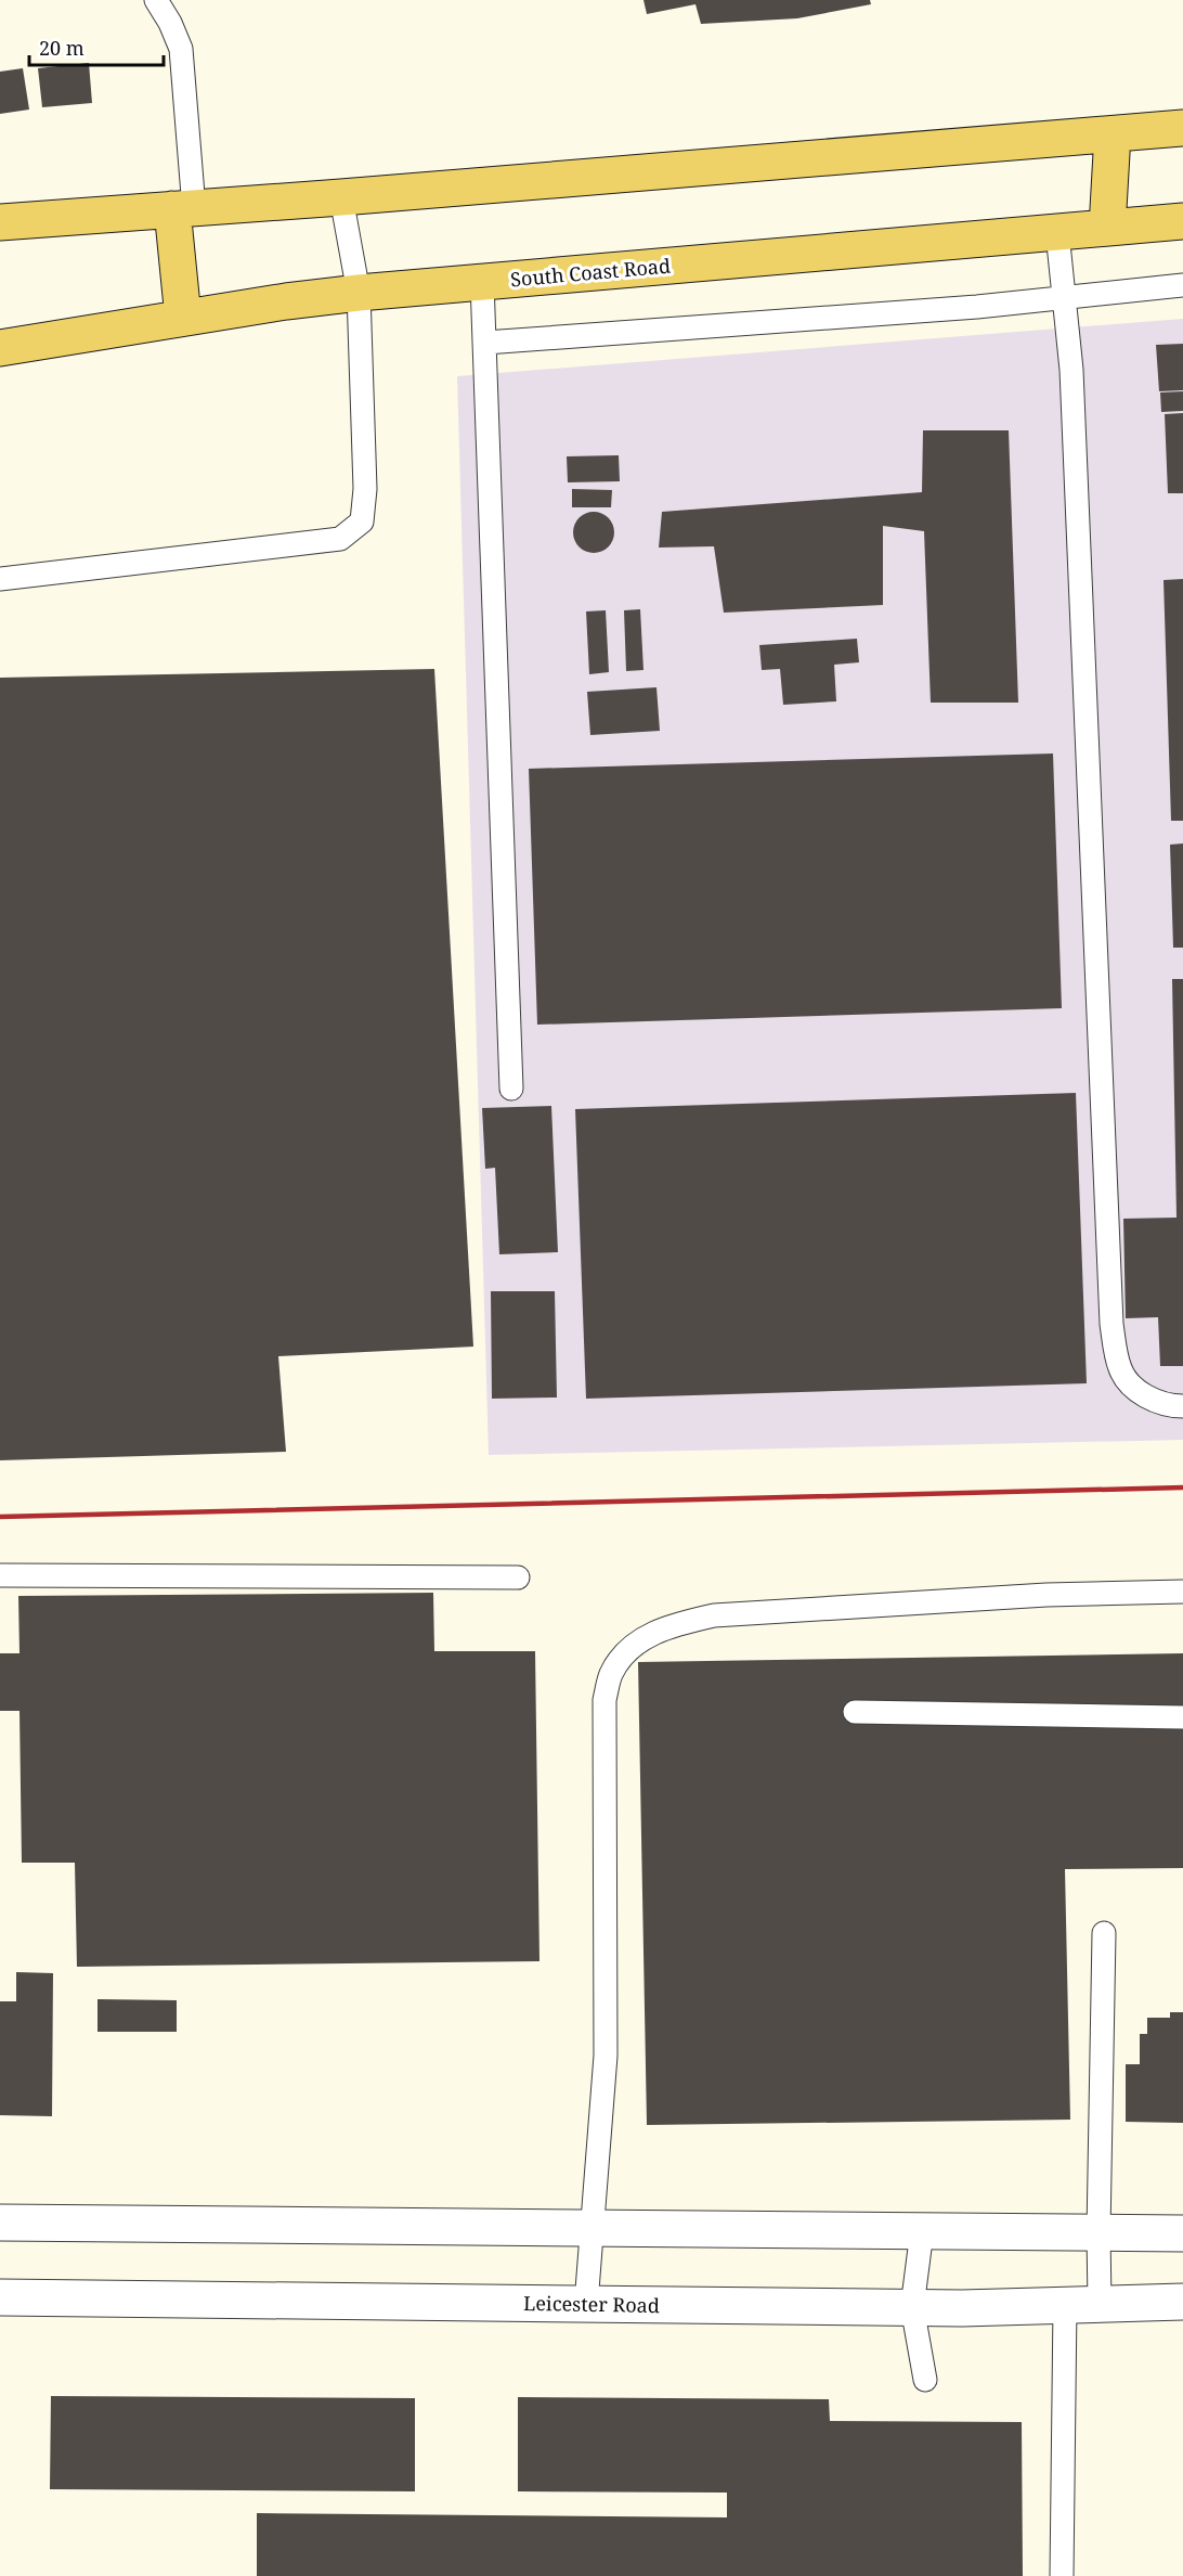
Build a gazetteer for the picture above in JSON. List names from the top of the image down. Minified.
{"streets":{"main road":["South Coast Road"],"street":["Leicester Road"]},"scale_bar":"20 m"}
